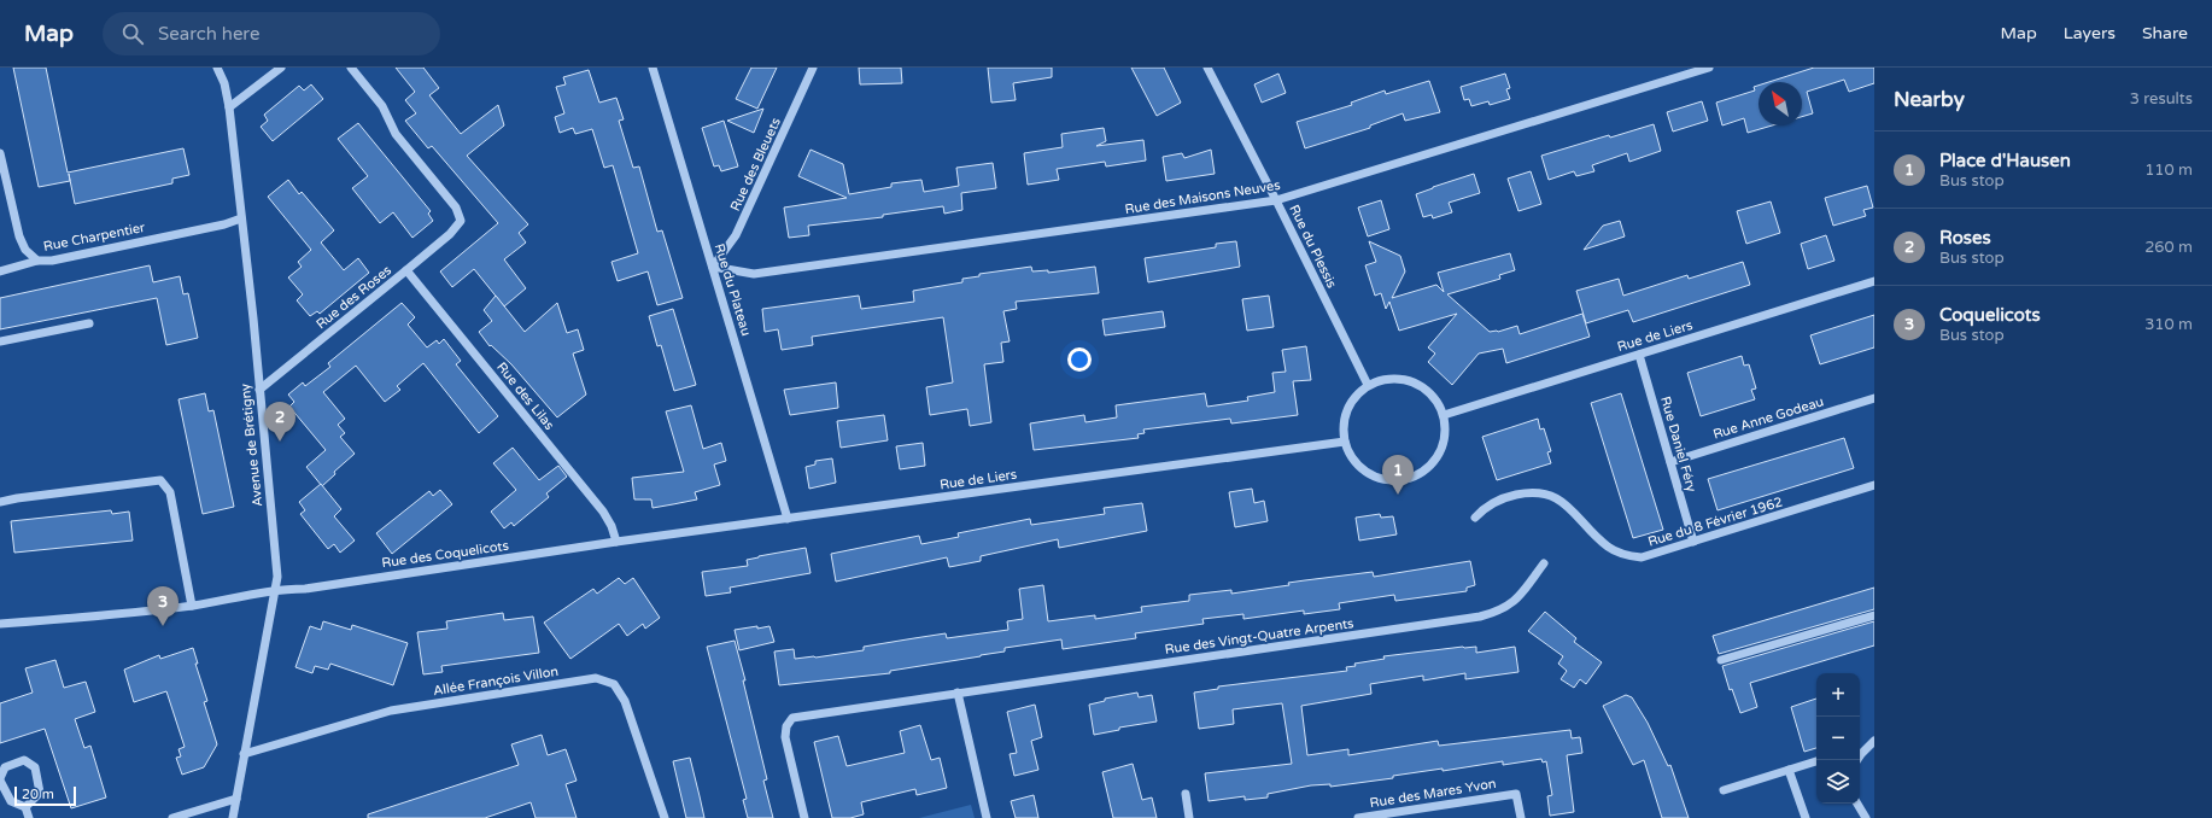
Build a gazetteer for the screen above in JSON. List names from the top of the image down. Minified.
{"streets":{"street":["Rue des Bleuets","Rue des Maisons Neuves","Rue Charpentier","Rue du Plessis","Rue du Plateau","Rue des Roses","Rue de Liers","Rue des Lilas","Rue Anne Godeau","Rue Daniel Féry","Avenue de Brétigny","Rue du 8 Février 1962","Rue des Coquelicots","Rue des Vingt-Quatre Arpents","Allée François Villon","Rue des Mares Yvon"]},"crossings":[["Rue des Bleuets","Rue des Maisons Neuves"],["Rue des Bleuets","Rue du Plateau"],["Rue des Maisons Neuves","Rue du Plessis"],["Rue des Maisons Neuves","Rue du Plateau"],["Rue Charpentier","Avenue de Brétigny"],["Rue du Plessis","Rue de Liers"],["Rue du Plateau","Rue de Liers"],["Rue des Roses","Rue des Lilas"],["Rue des Roses","Avenue de Brétigny"],["Rue de Liers","Rue des Lilas"],["Rue de Liers","Rue Daniel Féry"],["Rue de Liers","Rue des Coquelicots"],["Rue des Lilas","Rue des Coquelicots"],["Rue Anne Godeau","Rue Daniel Féry"],["Rue Daniel Féry","Rue du 8 Février 1962"],["Avenue de Brétigny","Rue des Coquelicots"],["Avenue de Brétigny","Allée François Villon"]],"scale_bar":"20 m","north":"top left","page":{"header":"Map","search":"Search here","nav":["Map","Layers","Share"],"heading":["Nearby","3 results"],"list":[{"mark":"1","name":"Place d'Hausen","note":"Bus stop","value":"110 m"},{"mark":"2","name":"Roses","note":"Bus stop","value":"260 m"},{"mark":"3","name":"Coquelicots","note":"Bus stop","value":"310 m"}],"pins":["2","1","3"],"map_buttons":["+","−"],"scale":"20 m"}}
